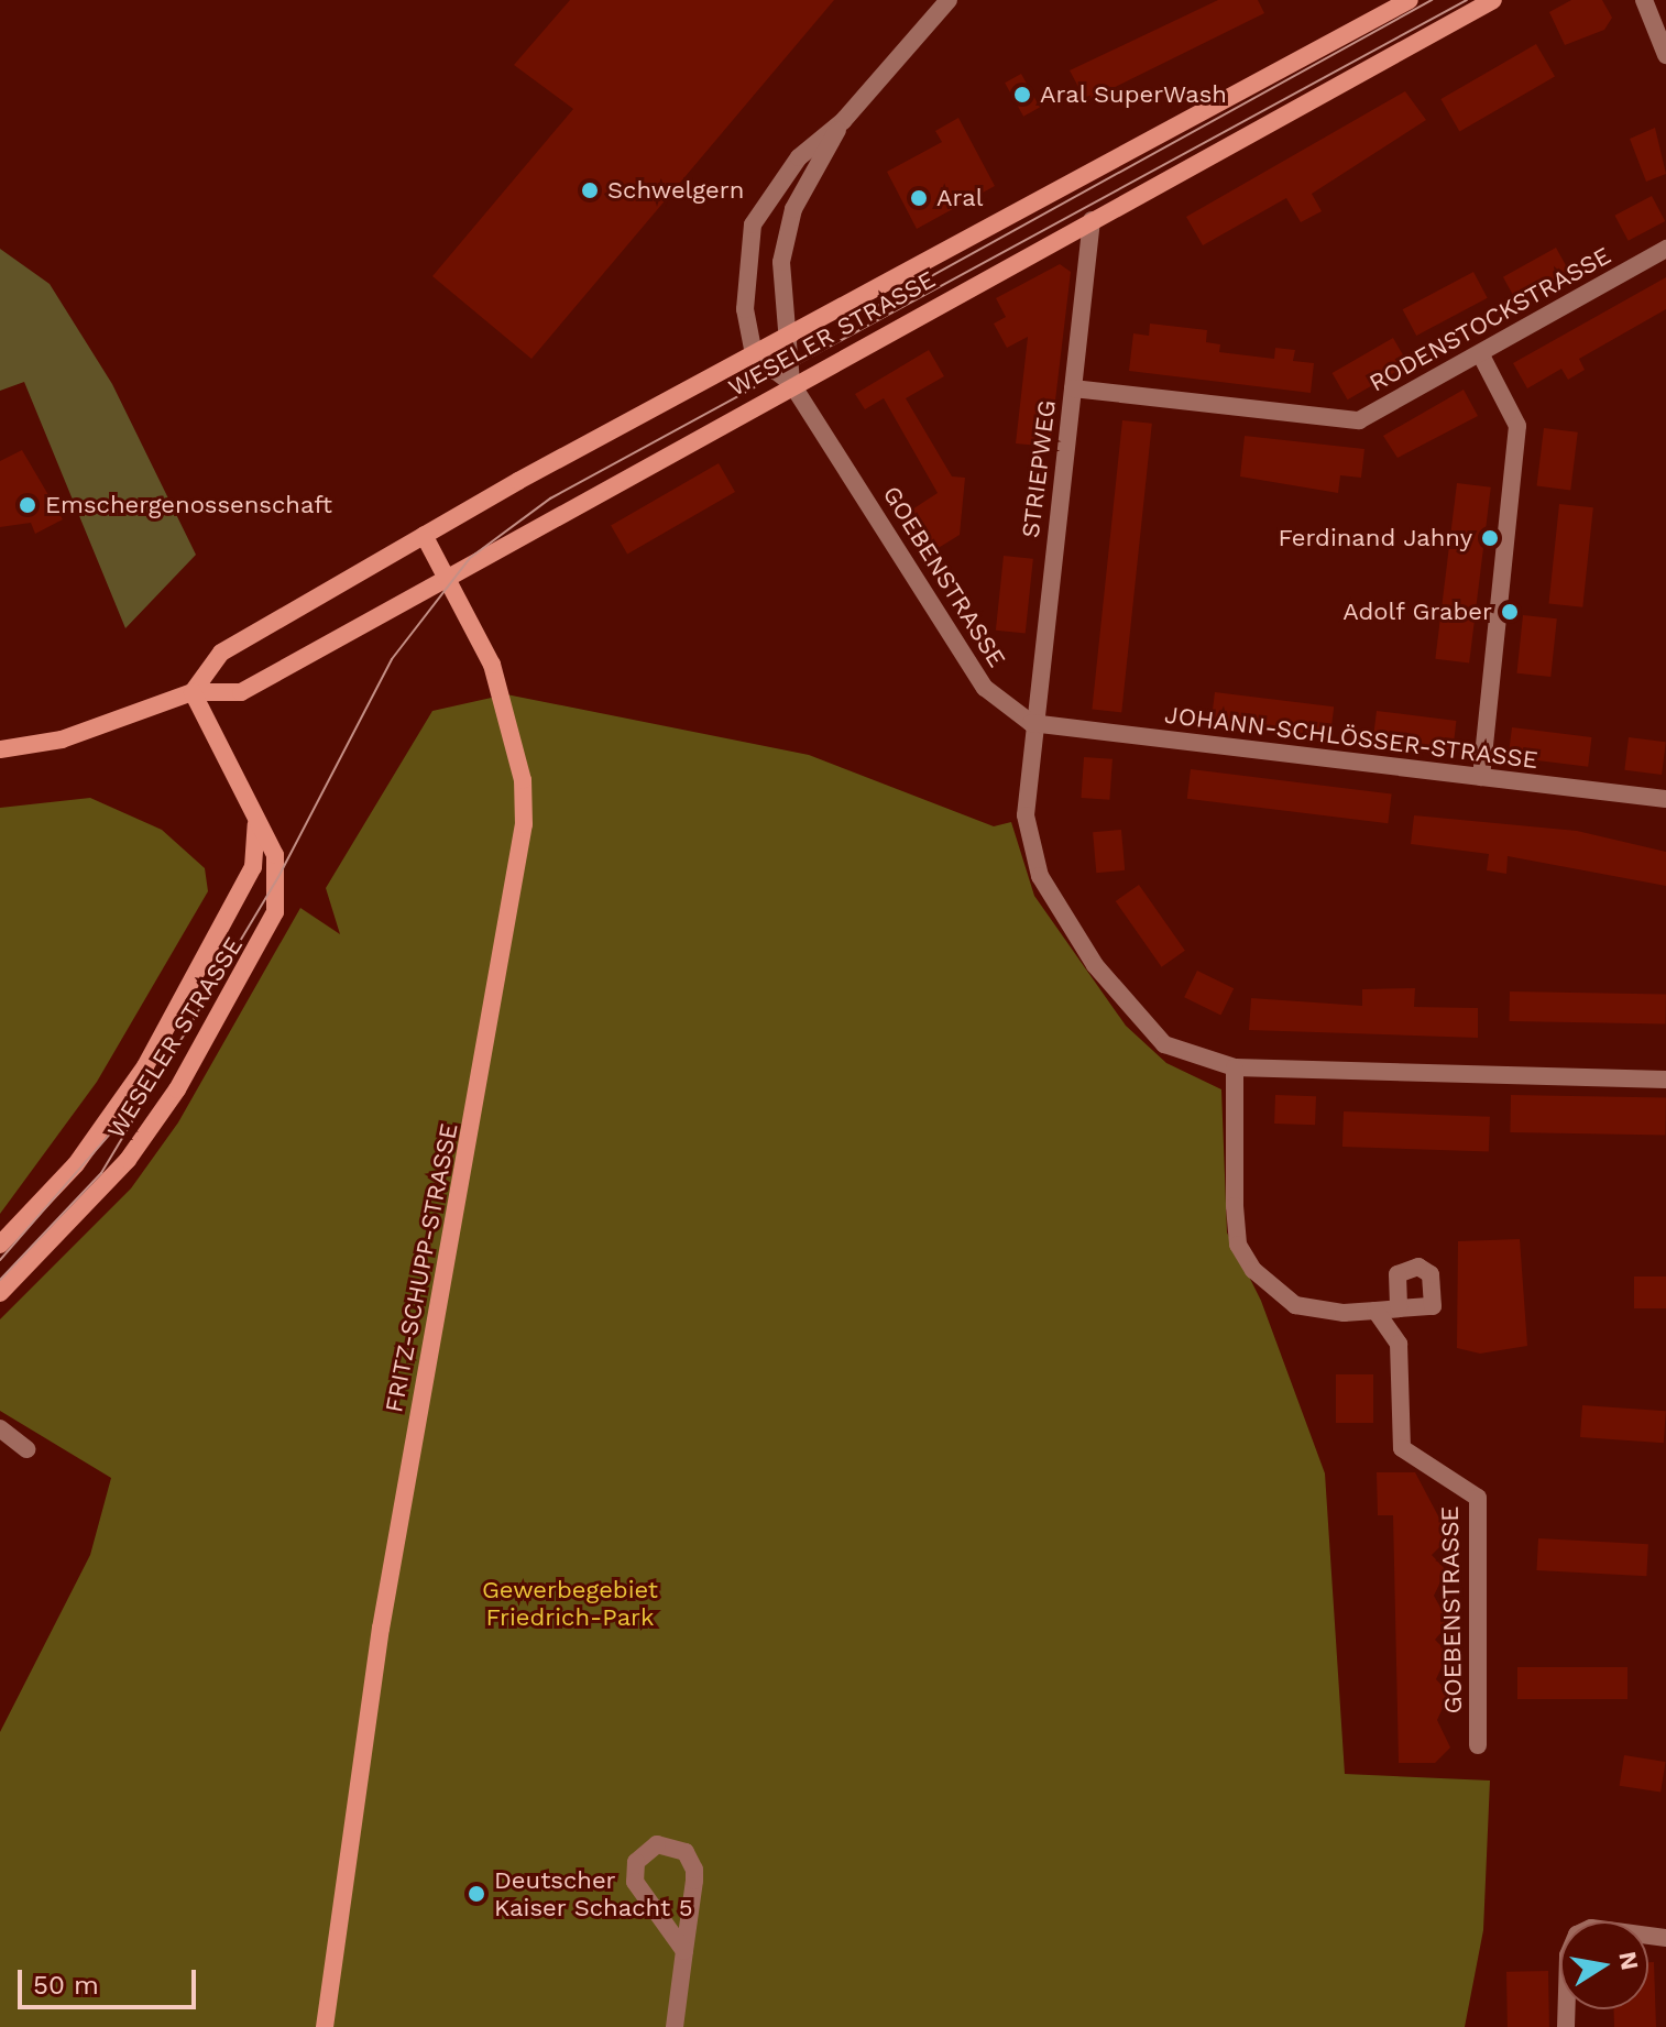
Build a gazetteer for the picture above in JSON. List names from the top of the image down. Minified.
{"streets":{"main road":["WESELER STRASSE","FRITZ-SCHUPP-STRASSE"],"street":["RODENSTOCKSTRASSE","STRIEPWEG","GOEBENSTRASSE","JOHANN-SCHLÖSSER-STRASSE"]},"crossings":[["RODENSTOCKSTRASSE","STRIEPWEG"],["WESELER STRASSE","STRIEPWEG"],["WESELER STRASSE","GOEBENSTRASSE"],["WESELER STRASSE","FRITZ-SCHUPP-STRASSE"],["STRIEPWEG","GOEBENSTRASSE"],["STRIEPWEG","JOHANN-SCHLÖSSER-STRASSE"],["GOEBENSTRASSE","JOHANN-SCHLÖSSER-STRASSE"]],"parks":["Gewerbegebiet Friedrich-Park"],"places":["Aral SuperWash","Schwelgern","Aral","Emschergenossenschaft","Ferdinand Jahny","Adolf Graber","Deutscher Kaiser Schacht 5"],"scale_bar":"50 m","north":"right"}
